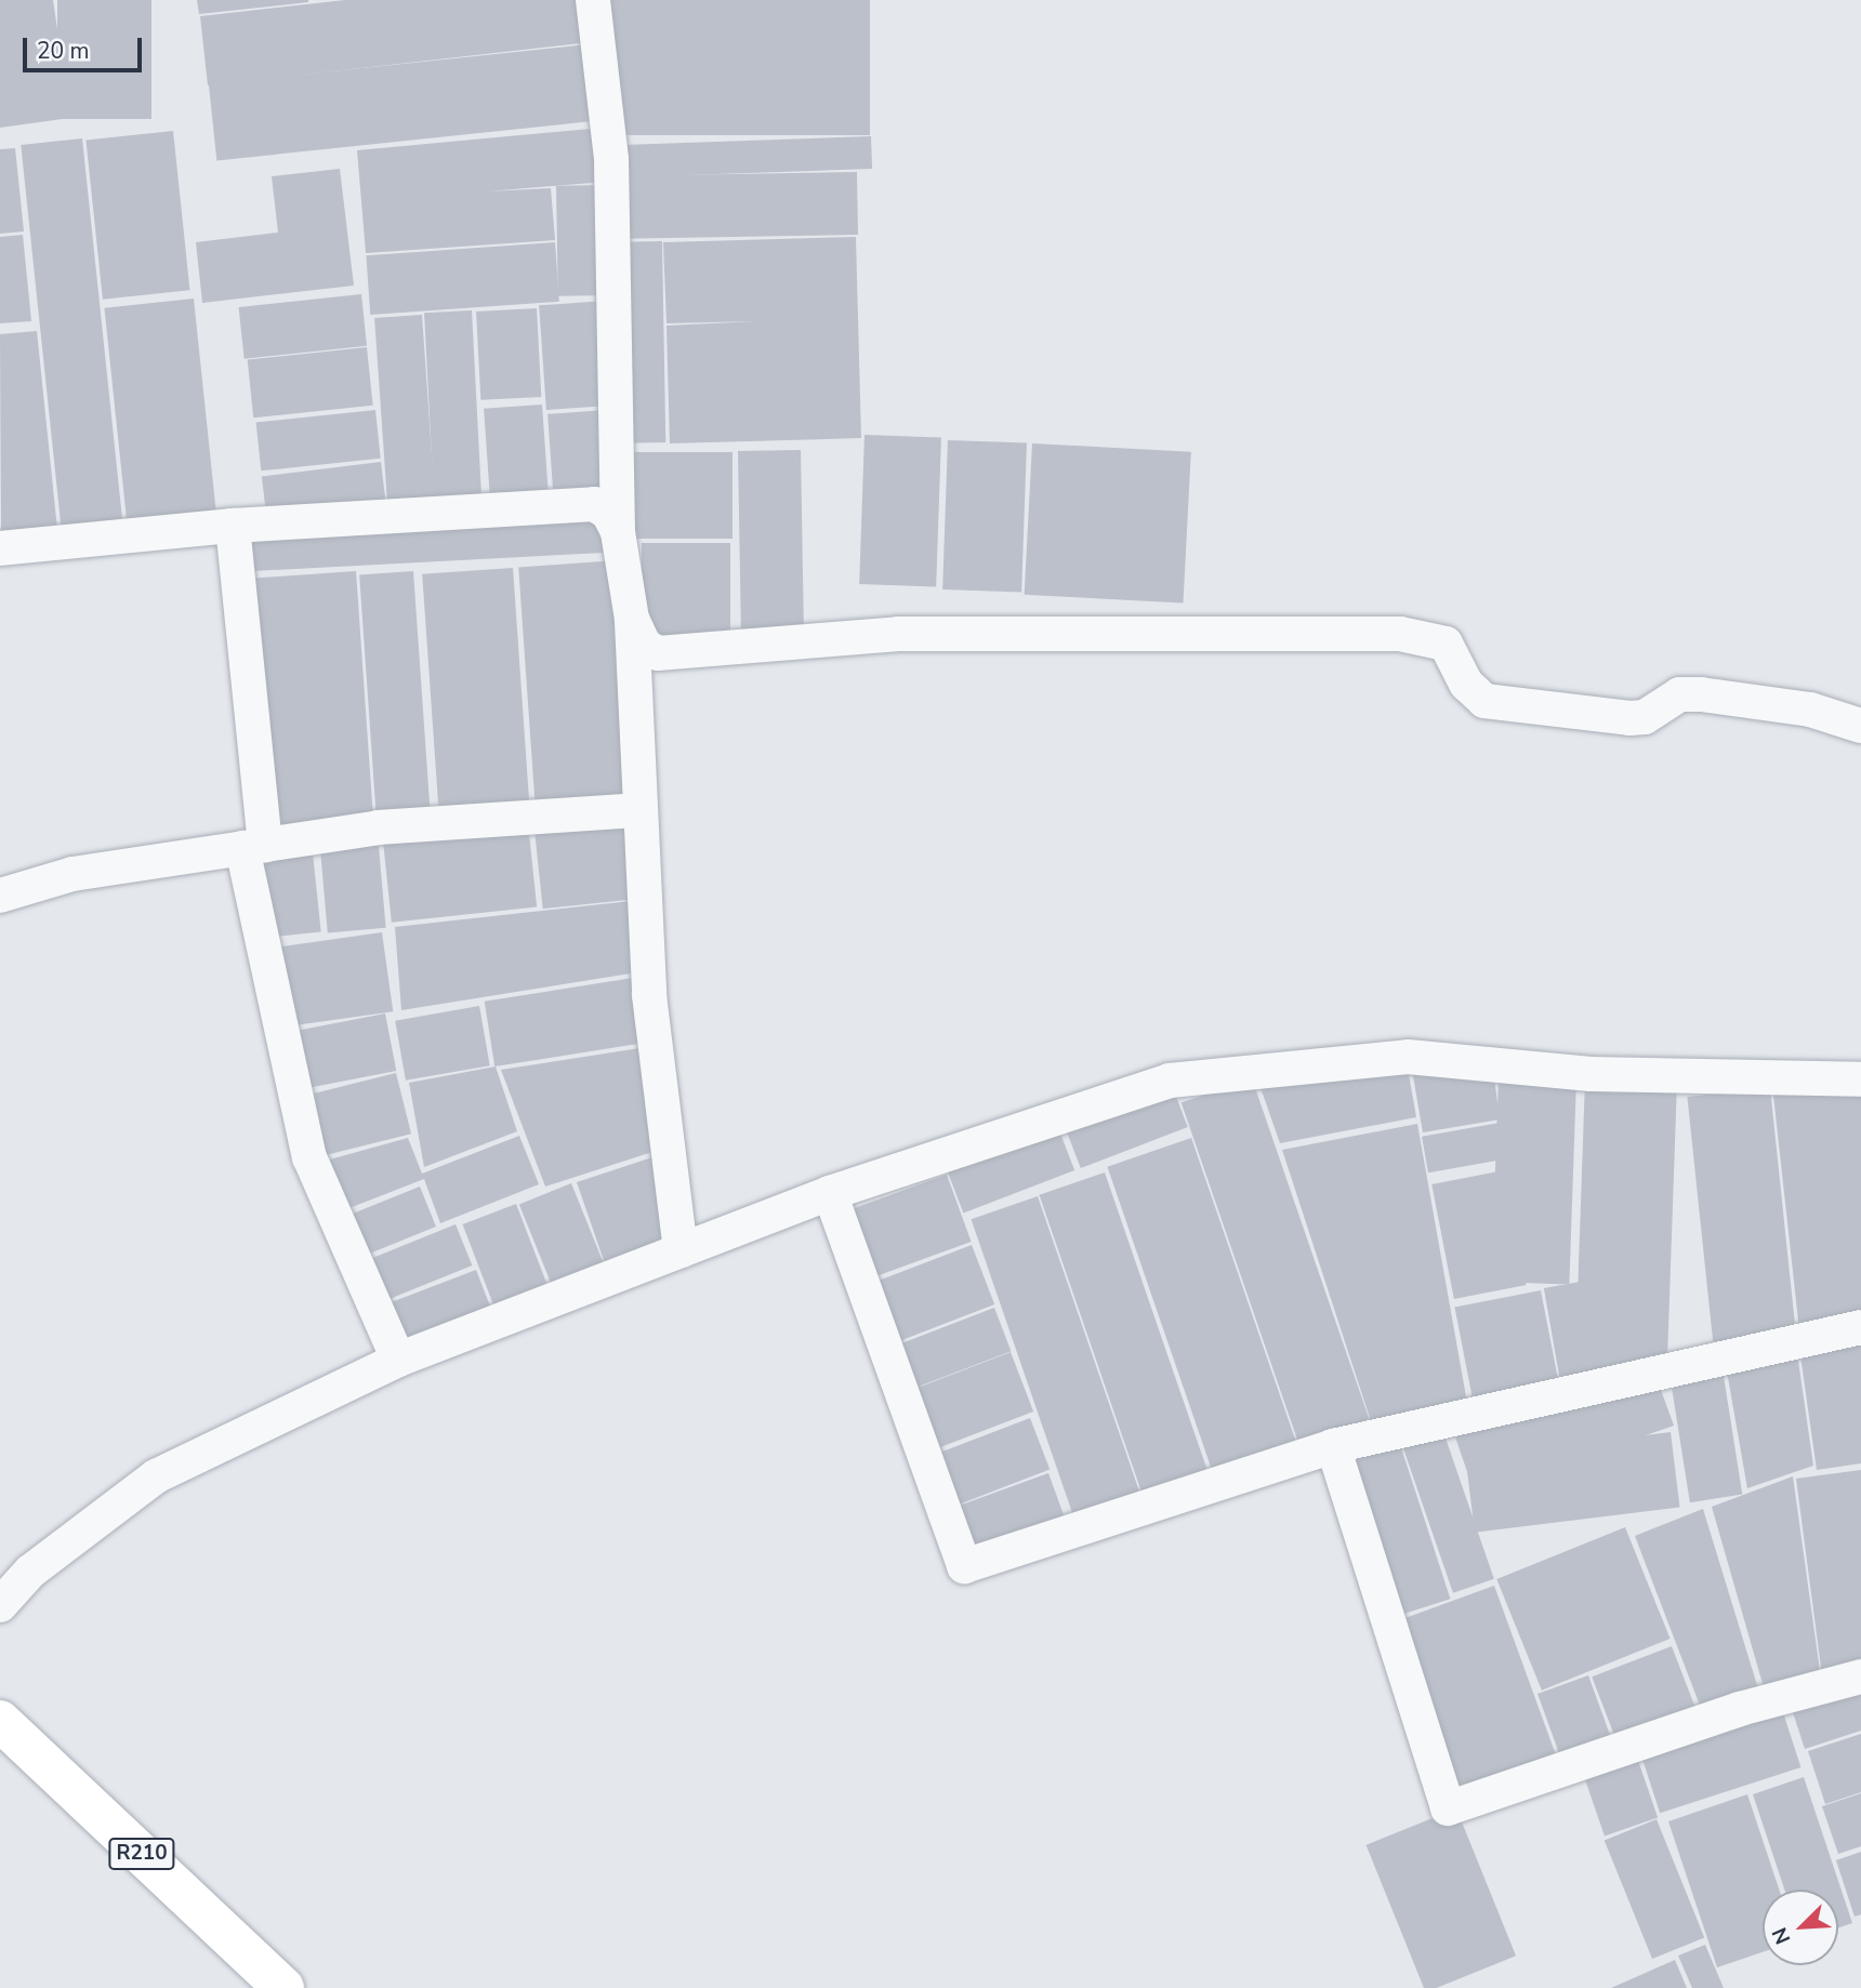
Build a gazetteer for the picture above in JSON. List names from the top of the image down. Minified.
{"streets":{"main road":["R210"]},"scale_bar":"20 m","north":"bottom left"}
